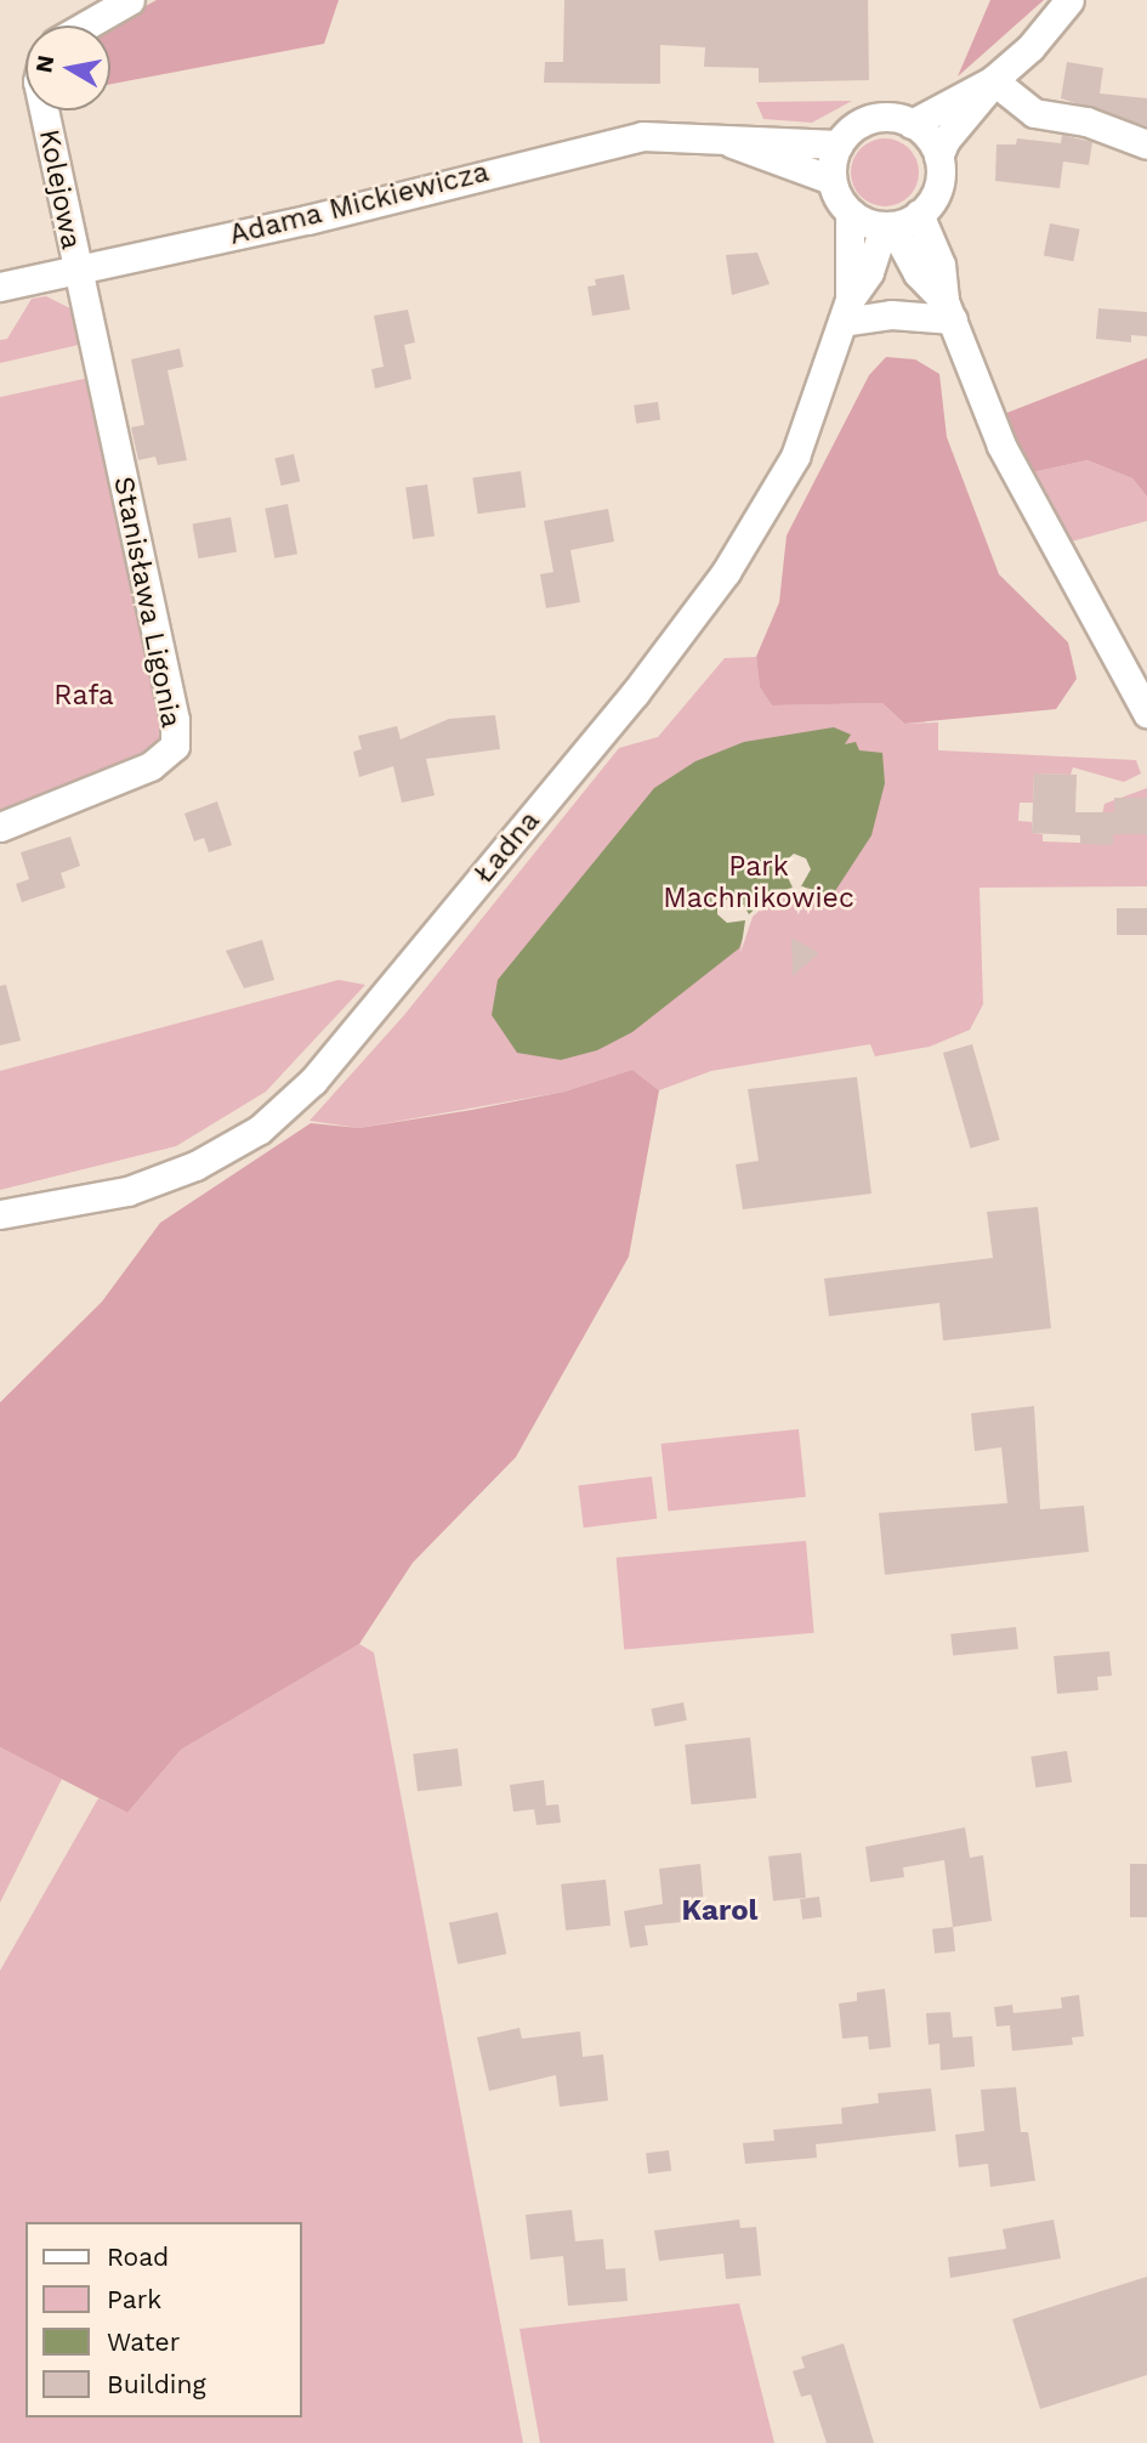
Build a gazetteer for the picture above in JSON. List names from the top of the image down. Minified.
{"streets":{"street":["Kolejowa","Adama Mickiewicza","Stanisława Ligonia","Ładna"]},"crossings":[["Kolejowa","Adama Mickiewicza"],["Kolejowa","Stanisława Ligonia"],["Adama Mickiewicza","Stanisława Ligonia"],["Adama Mickiewicza","Ładna"]],"districts":["Karol"],"parks":["Rafa","Park Machnikowiec"],"legend":["Road","Park","Water","Building"],"north":"left"}
